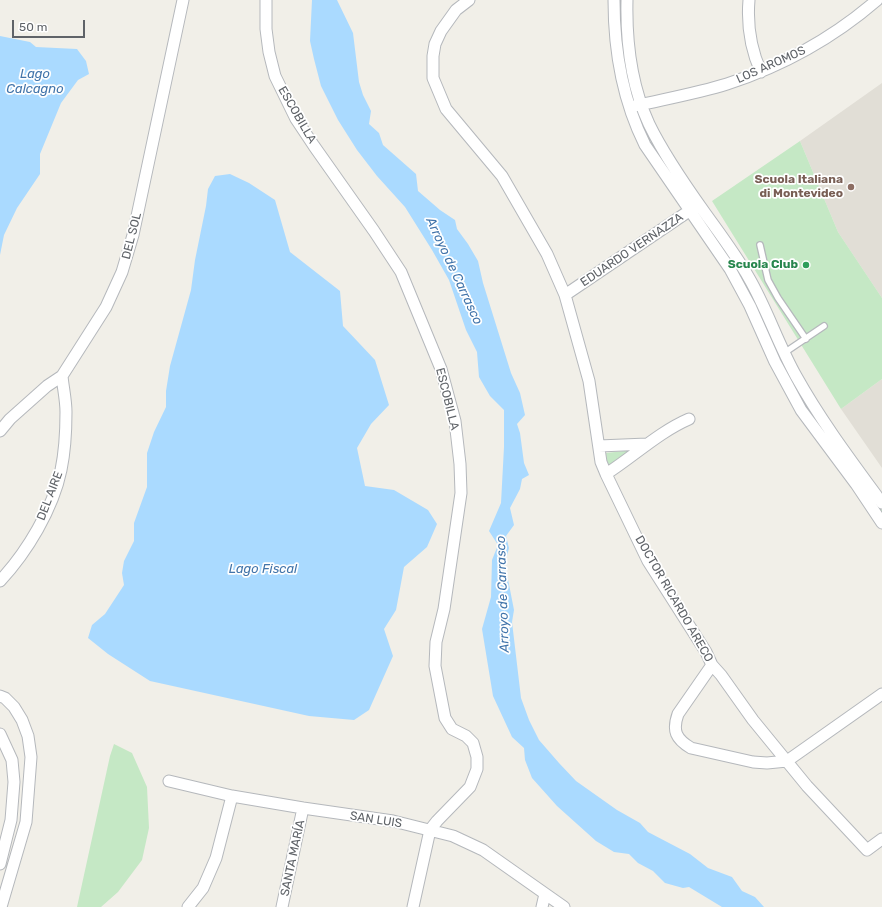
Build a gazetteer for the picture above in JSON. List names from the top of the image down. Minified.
{"streets":{"street":["LOS AROMOS","ESCOBILLA","DEL SOL","EDUARDO VERNAZZA","DEL AIRE","DOCTOR RICARDO ARECO","SAN LUIS","SANTA MARÍA"]},"crossings":[["ESCOBILLA","SAN LUIS"],["DEL SOL","DEL AIRE"],["EDUARDO VERNAZZA","DOCTOR RICARDO ARECO"],["SAN LUIS","SANTA MARÍA"]],"water":["Lago Calcagno","Arroyo de Carrasco","Lago Fiscal"],"places":["Scuola Italiana di Montevideo","Scuola Club"],"scale_bar":"50 m"}
